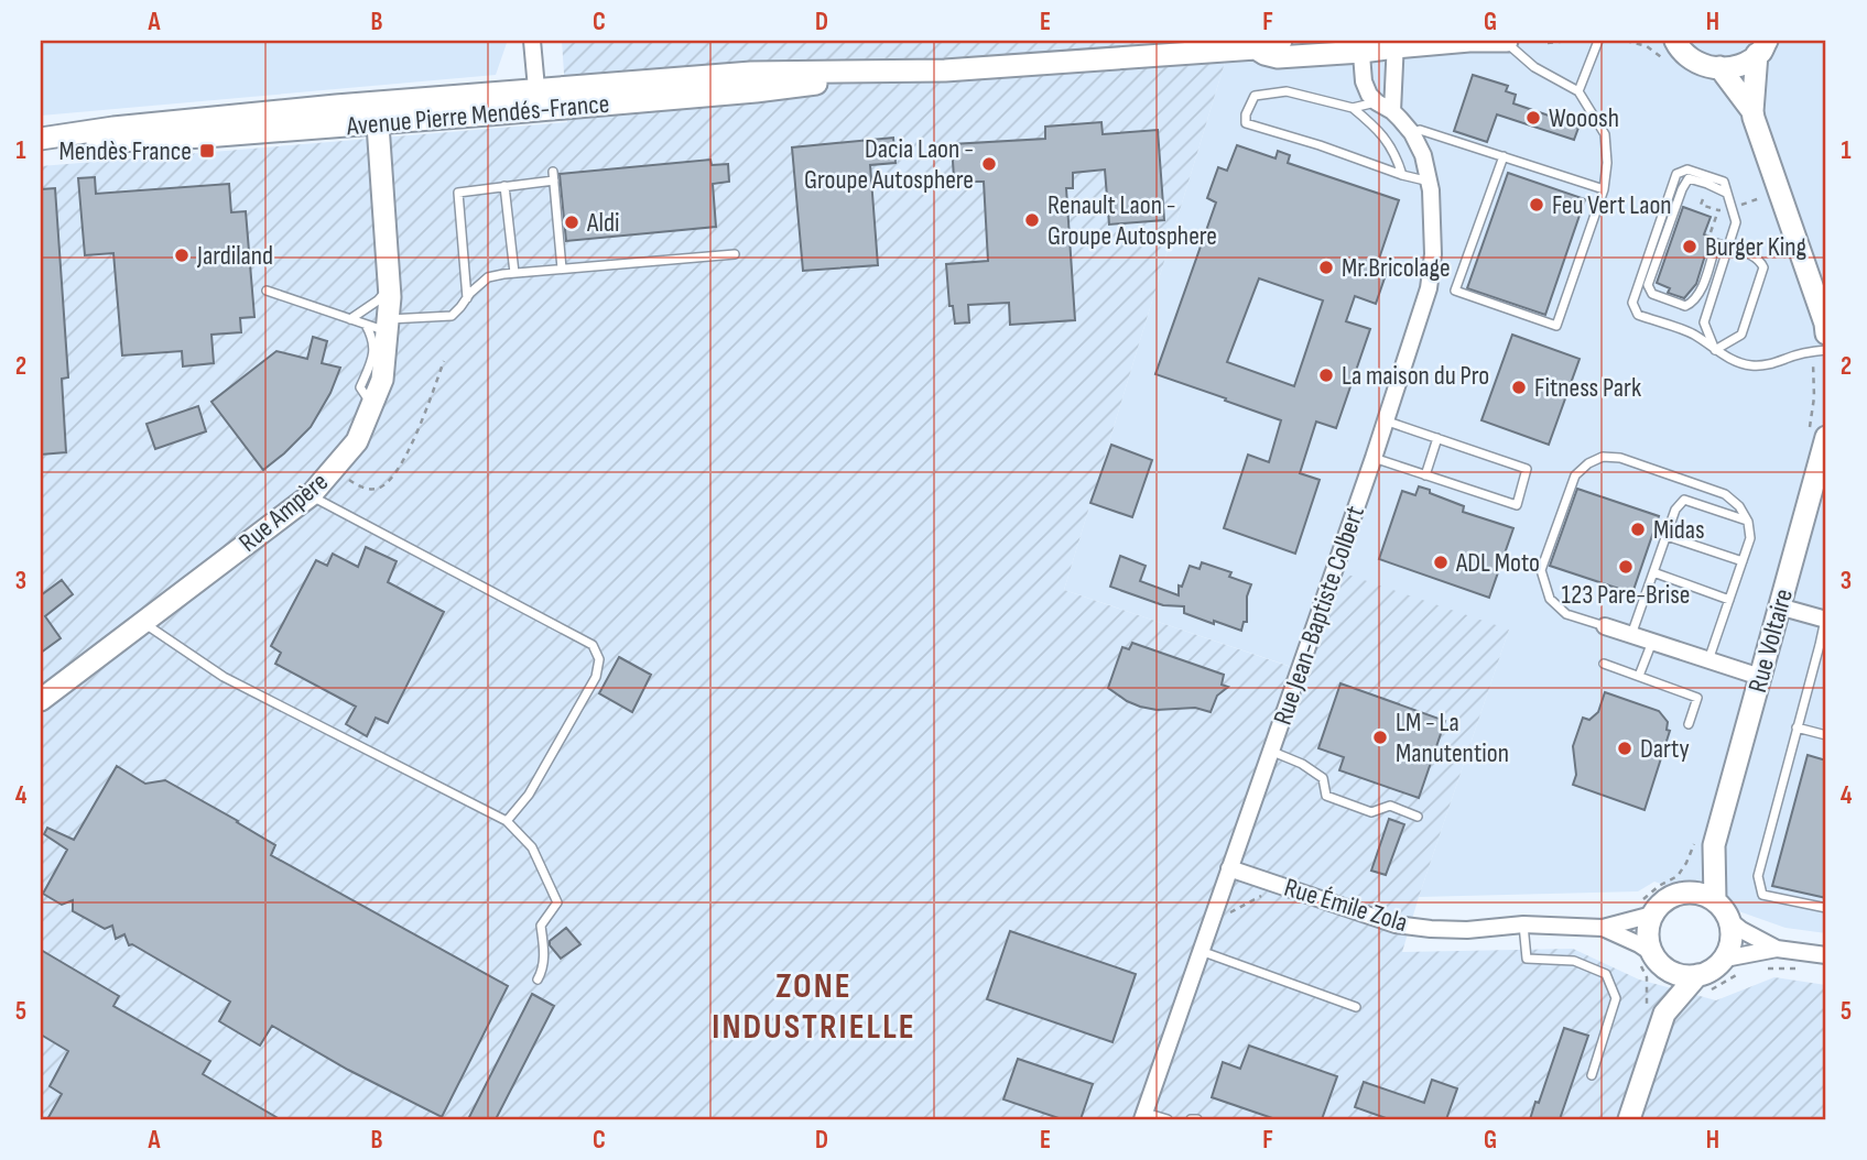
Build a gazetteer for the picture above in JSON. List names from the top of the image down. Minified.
{"streets":{"street":["Avenue Pierre Mendés-France","Rue Ampère","Rue Jean-Baptiste Colbert","Rue Voltaire","Rue Émile Zola"]},"crossings":[["Avenue Pierre Mendés-France","Rue Ampère"],["Rue Jean-Baptiste Colbert","Rue Émile Zola"],["Rue Voltaire","Rue Émile Zola"]],"districts":["ZONE INDUSTRIELLE"],"places":{"other":["Wooosh","Dacia Laon - Groupe Autosphere","Feu Vert Laon","Renault Laon - Groupe Autosphere","Aldi","Burger King","Jardiland","Mr.Bricolage","La maison du Pro","Fitness Park","Midas","ADL Moto","123 Pare-Brise","LM - La Manutention","Darty"],"transit":["Mendès France"]},"grid":{"columns":["A","B","C","D","E","F","G","H"],"rows":["1","2","3","4","5"]}}
